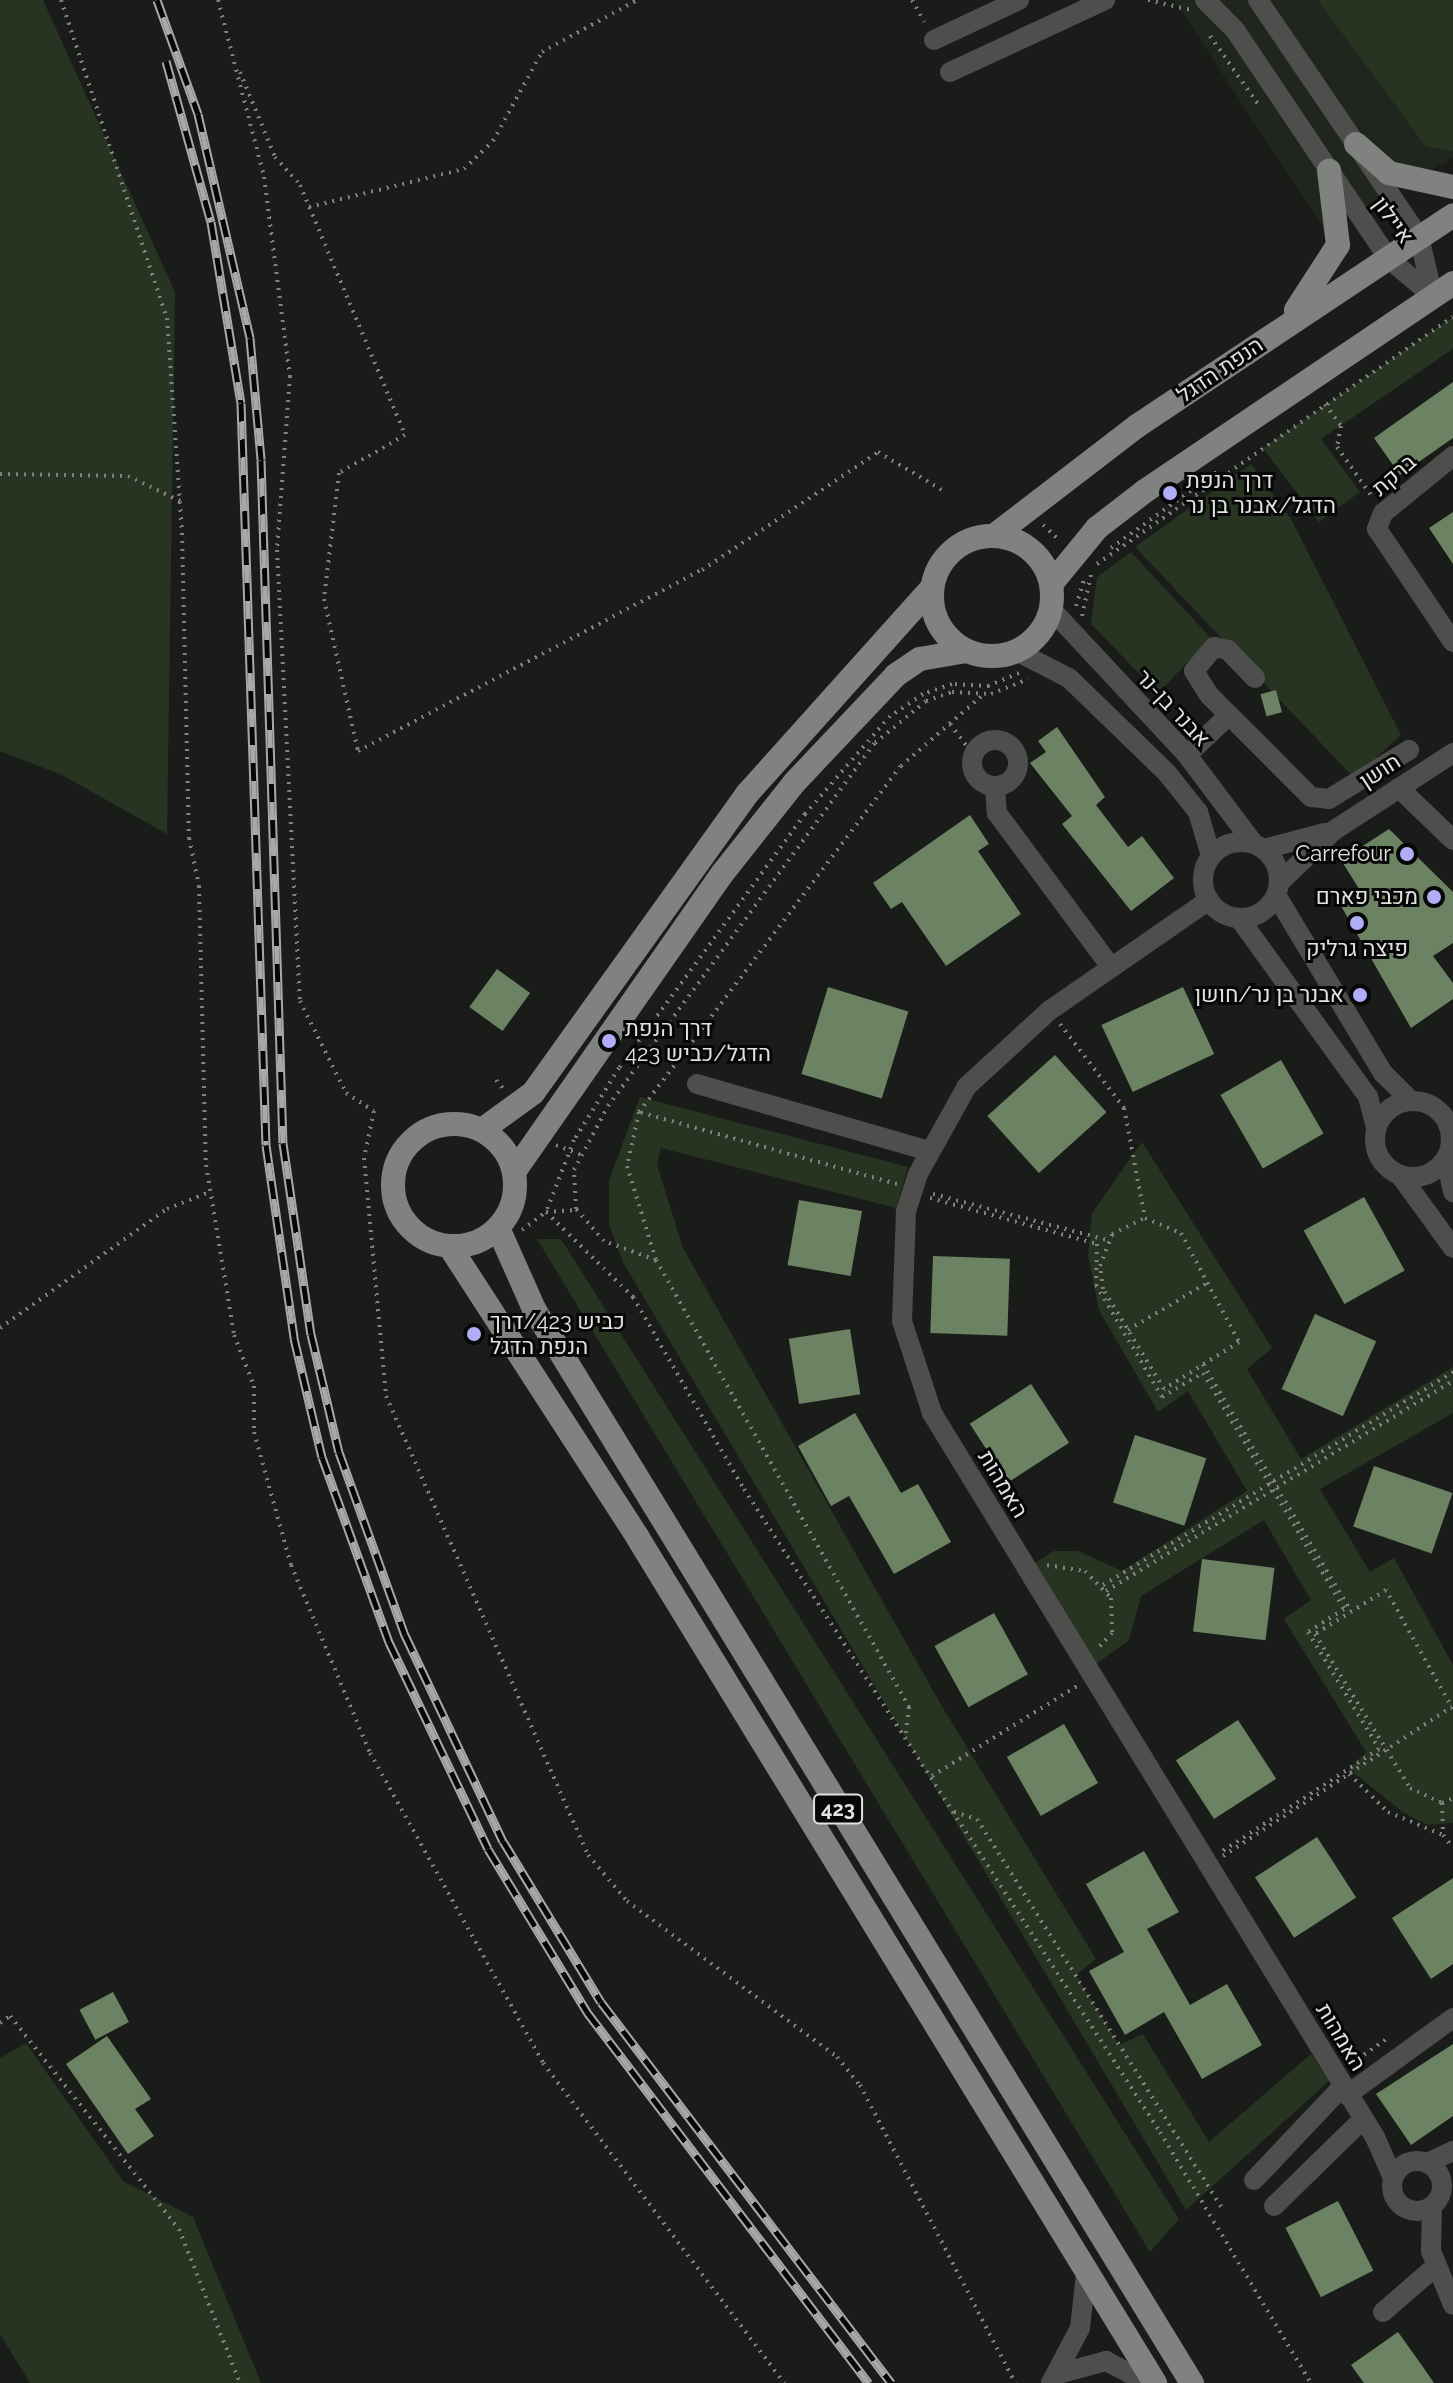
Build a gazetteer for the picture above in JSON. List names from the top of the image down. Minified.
{"streets":{"main road":["הנפת הדגל","423"],"street":["איילון","ברקת","אבנר בן-נר","חושן","האמהות"]},"crossings":[["איילון","הנפת הדגל"],["הנפת הדגל","אבנר בן-נר"],["אבנר בן-נר","חושן"],["אבנר בן-נר","האמהות"],["חושן","האמהות"]],"places":["דרך הנפת הדגל/אבנר בן נר","Carrefour","מכבי פארם","פיצה גרליק","אבנר בן נר/חושן","דרך הנפת הדגל/כביש 423","כביש 423/דרך הנפת הדגל"]}
